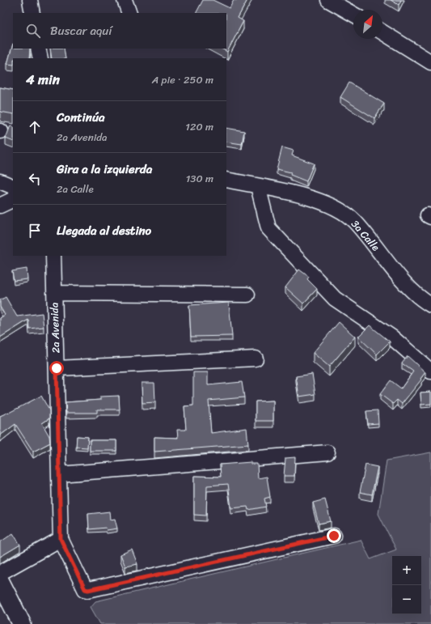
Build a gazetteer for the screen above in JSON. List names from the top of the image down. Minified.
{"streets":{"street":["3a Calle","2a Avenida"]},"north":"top right","page":{"search":"Buscar aquí","heading":["4 min","A pie · 250 m"],"list":[["Continúa","2a Avenida","120 m"],["Gira a la izquierda","2a Calle","130 m"],"Llegada al destino"],"map_buttons":["+","−"]}}
